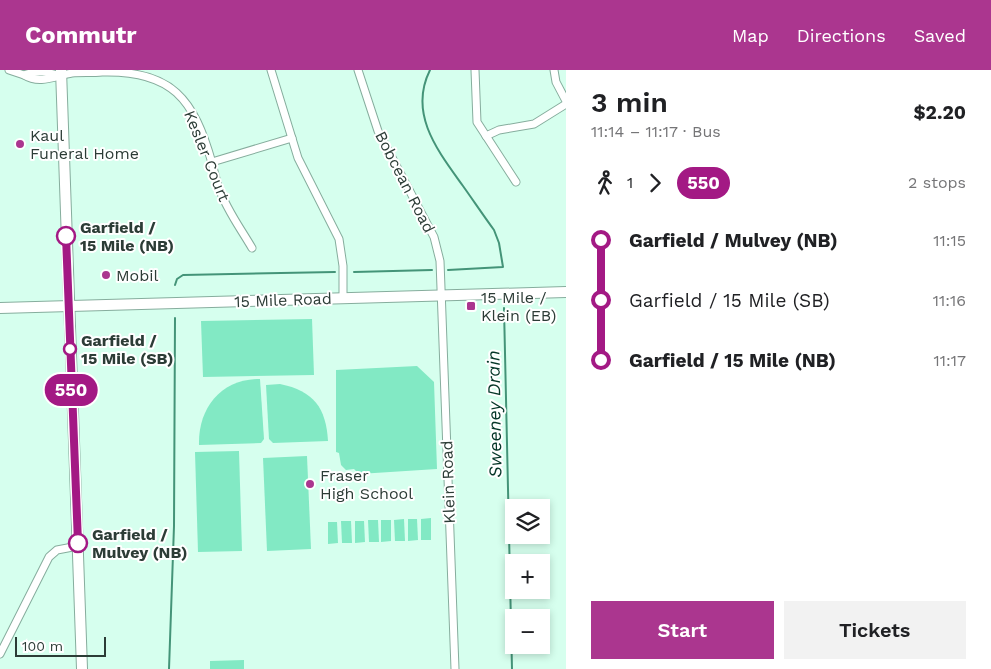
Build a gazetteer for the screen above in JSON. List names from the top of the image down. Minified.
{"streets":{"main road":["15 Mile Road"],"street":["Kesler Court","Bobcean Road","Klein Road"]},"crossings":[["Bobcean Road","15 Mile Road"],["Bobcean Road","Klein Road"],["15 Mile Road","Klein Road"]],"water":["Sweeney Drain"],"places":{"other":["Kaul Funeral Home","Garfield / 15 Mile (NB)","Mobil","Garfield / 15 Mile (SB)","Fraser High School","Garfield / Mulvey (NB)"],"transit":["15 Mile / Klein (EB)"]},"lines":["bus line 550"],"scale_bar":"100 m","page":{"header":"Commutr","nav":["Map","Directions","Saved"],"on_map":"550","heading":["3 min","11:14 – 11:17 · Bus","$2.20"],"legs":["1","550","2 stops"],"list":[{"name":"Garfield / Mulvey (NB)","value":"11:15"},{"name":"Garfield / 15 Mile (SB)","value":"11:16"},{"name":"Garfield / 15 Mile (NB)","value":"11:17"}],"map_buttons":["+","−"],"buttons":["Start","Tickets"],"scale":"100 m"}}
